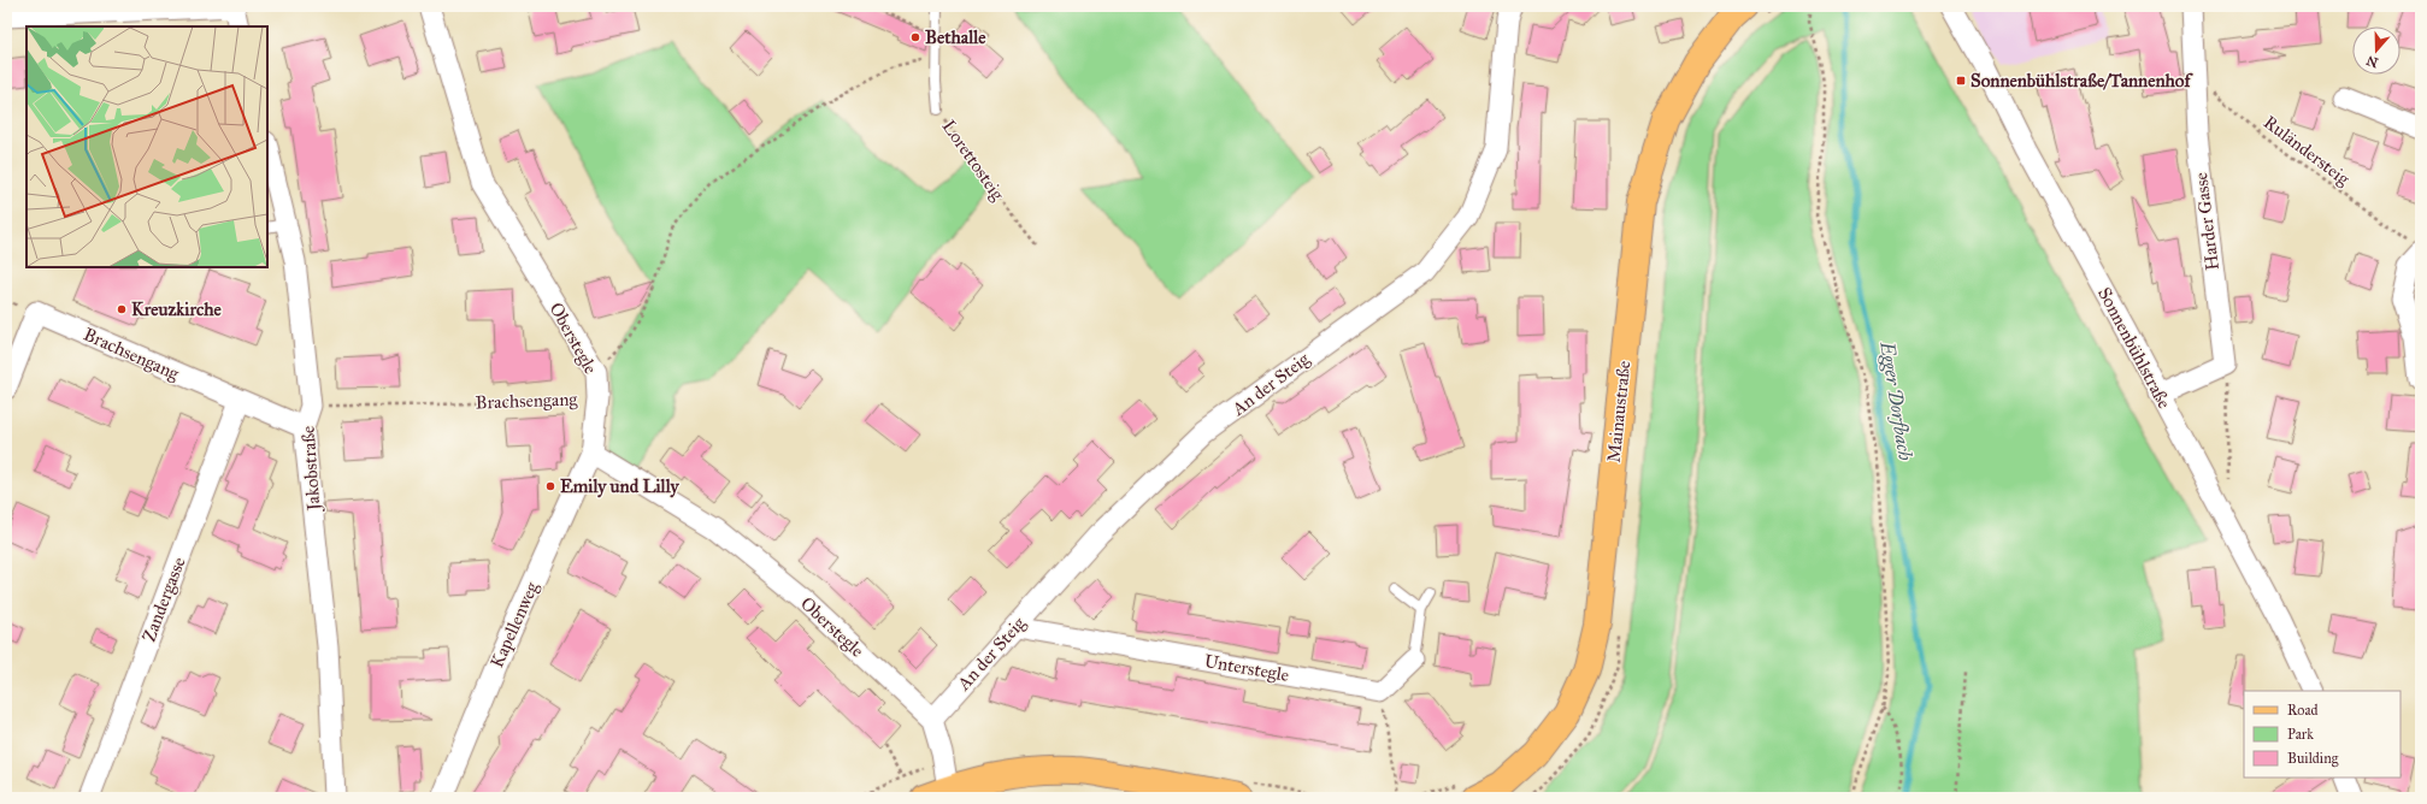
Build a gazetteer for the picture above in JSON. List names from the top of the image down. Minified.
{"streets":{"main road":["Mainaustraße"],"street":["Harder Gasse","Oberstegle","Sonnenbühlstraße","Brachsengang","An der Steig","Jakobstraße","Zandergasse","Kapellenweg","Unterstegle"],"lane":["Lorettosteig"],"path":["Ruländersteig"]},"crossings":[["Ruländersteig","Harder Gasse"],["Oberstegle","Brachsengang"],["Oberstegle","An der Steig"],["Oberstegle","Kapellenweg"],["Brachsengang","Jakobstraße"],["Brachsengang","Zandergasse"],["An der Steig","Unterstegle"]],"water":["Egger Dorfbach"],"places":{"other":["Bethalle","Kreuzkirche","Emily und Lilly"],"transit":["Sonnenbühlstraße/Tannenhof"]},"legend":["Road","Park","Building"],"north":"bottom"}
